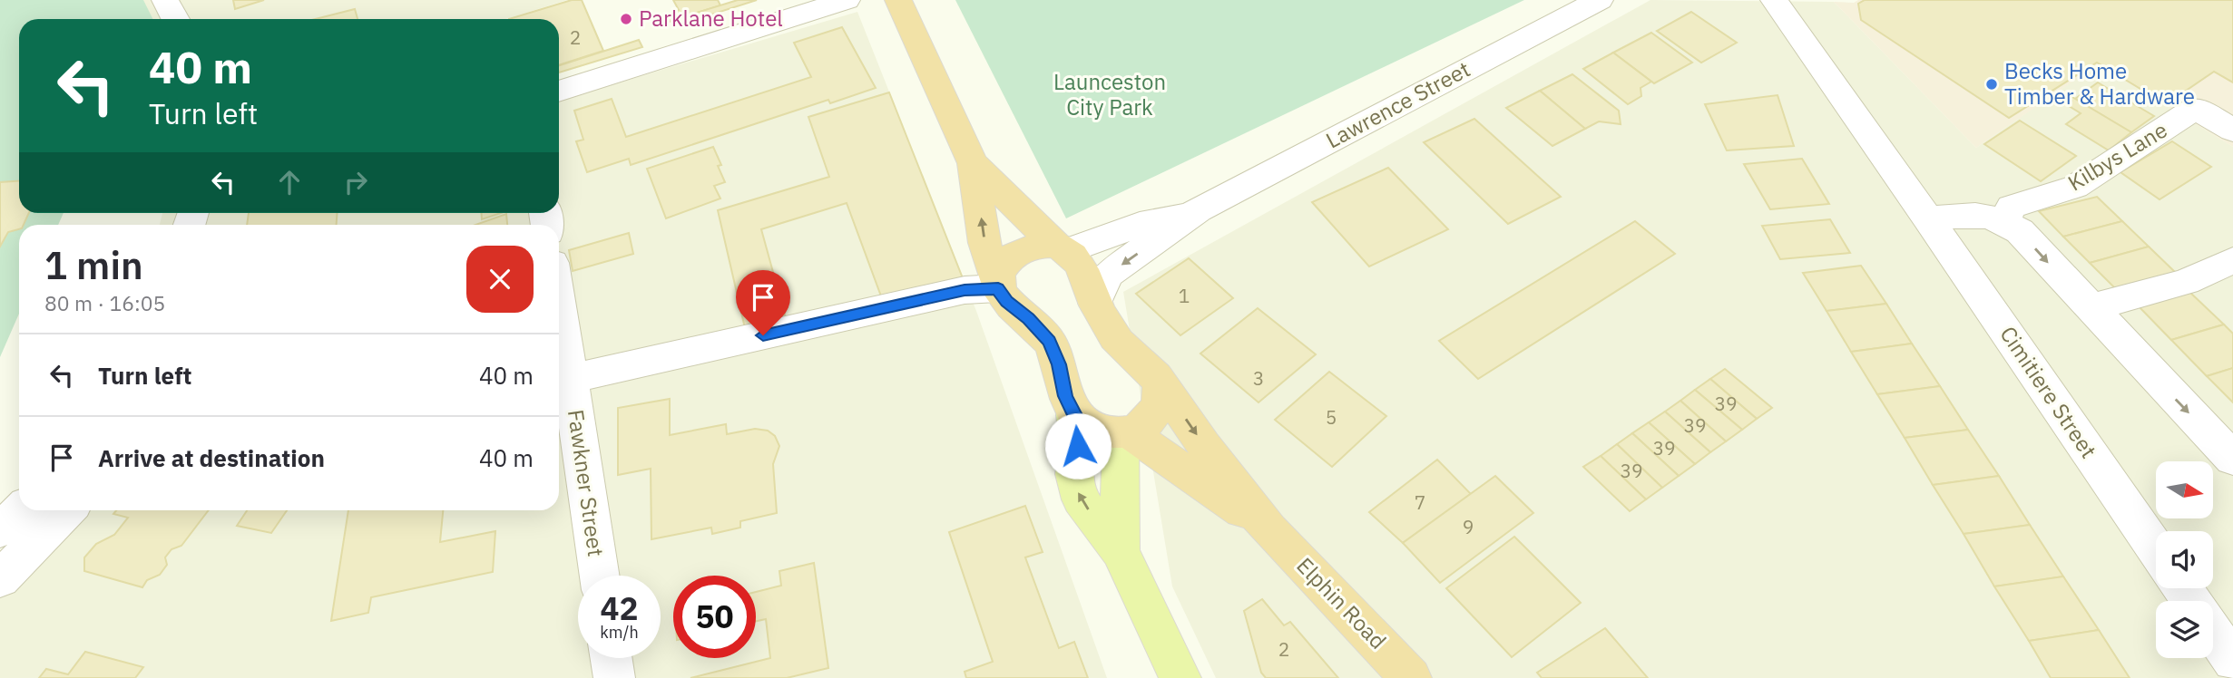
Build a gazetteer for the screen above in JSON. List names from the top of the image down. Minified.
{"streets":{"highway":["Elphin Road"],"street":["Lawrence Street","Kilbys Lane","Cimitiere Street","Fawkner Street"]},"crossings":[["Lawrence Street","Elphin Road"]],"parks":["Launceston City Park"],"places":["Parklane Hotel","Becks Home Timber & Hardware"],"house_numbers":["2","1","3","39","5","39","39","39","7","9","2"],"north":"right","page":{"turn":["40 m","Turn left"],"heading":["1 min","80 m · 16:05"],"list":[{"name":"Turn left","value":"40 m"},{"name":"Arrive at destination","value":"40 m"}],"speed":"42 km/h","limit":"50"}}
